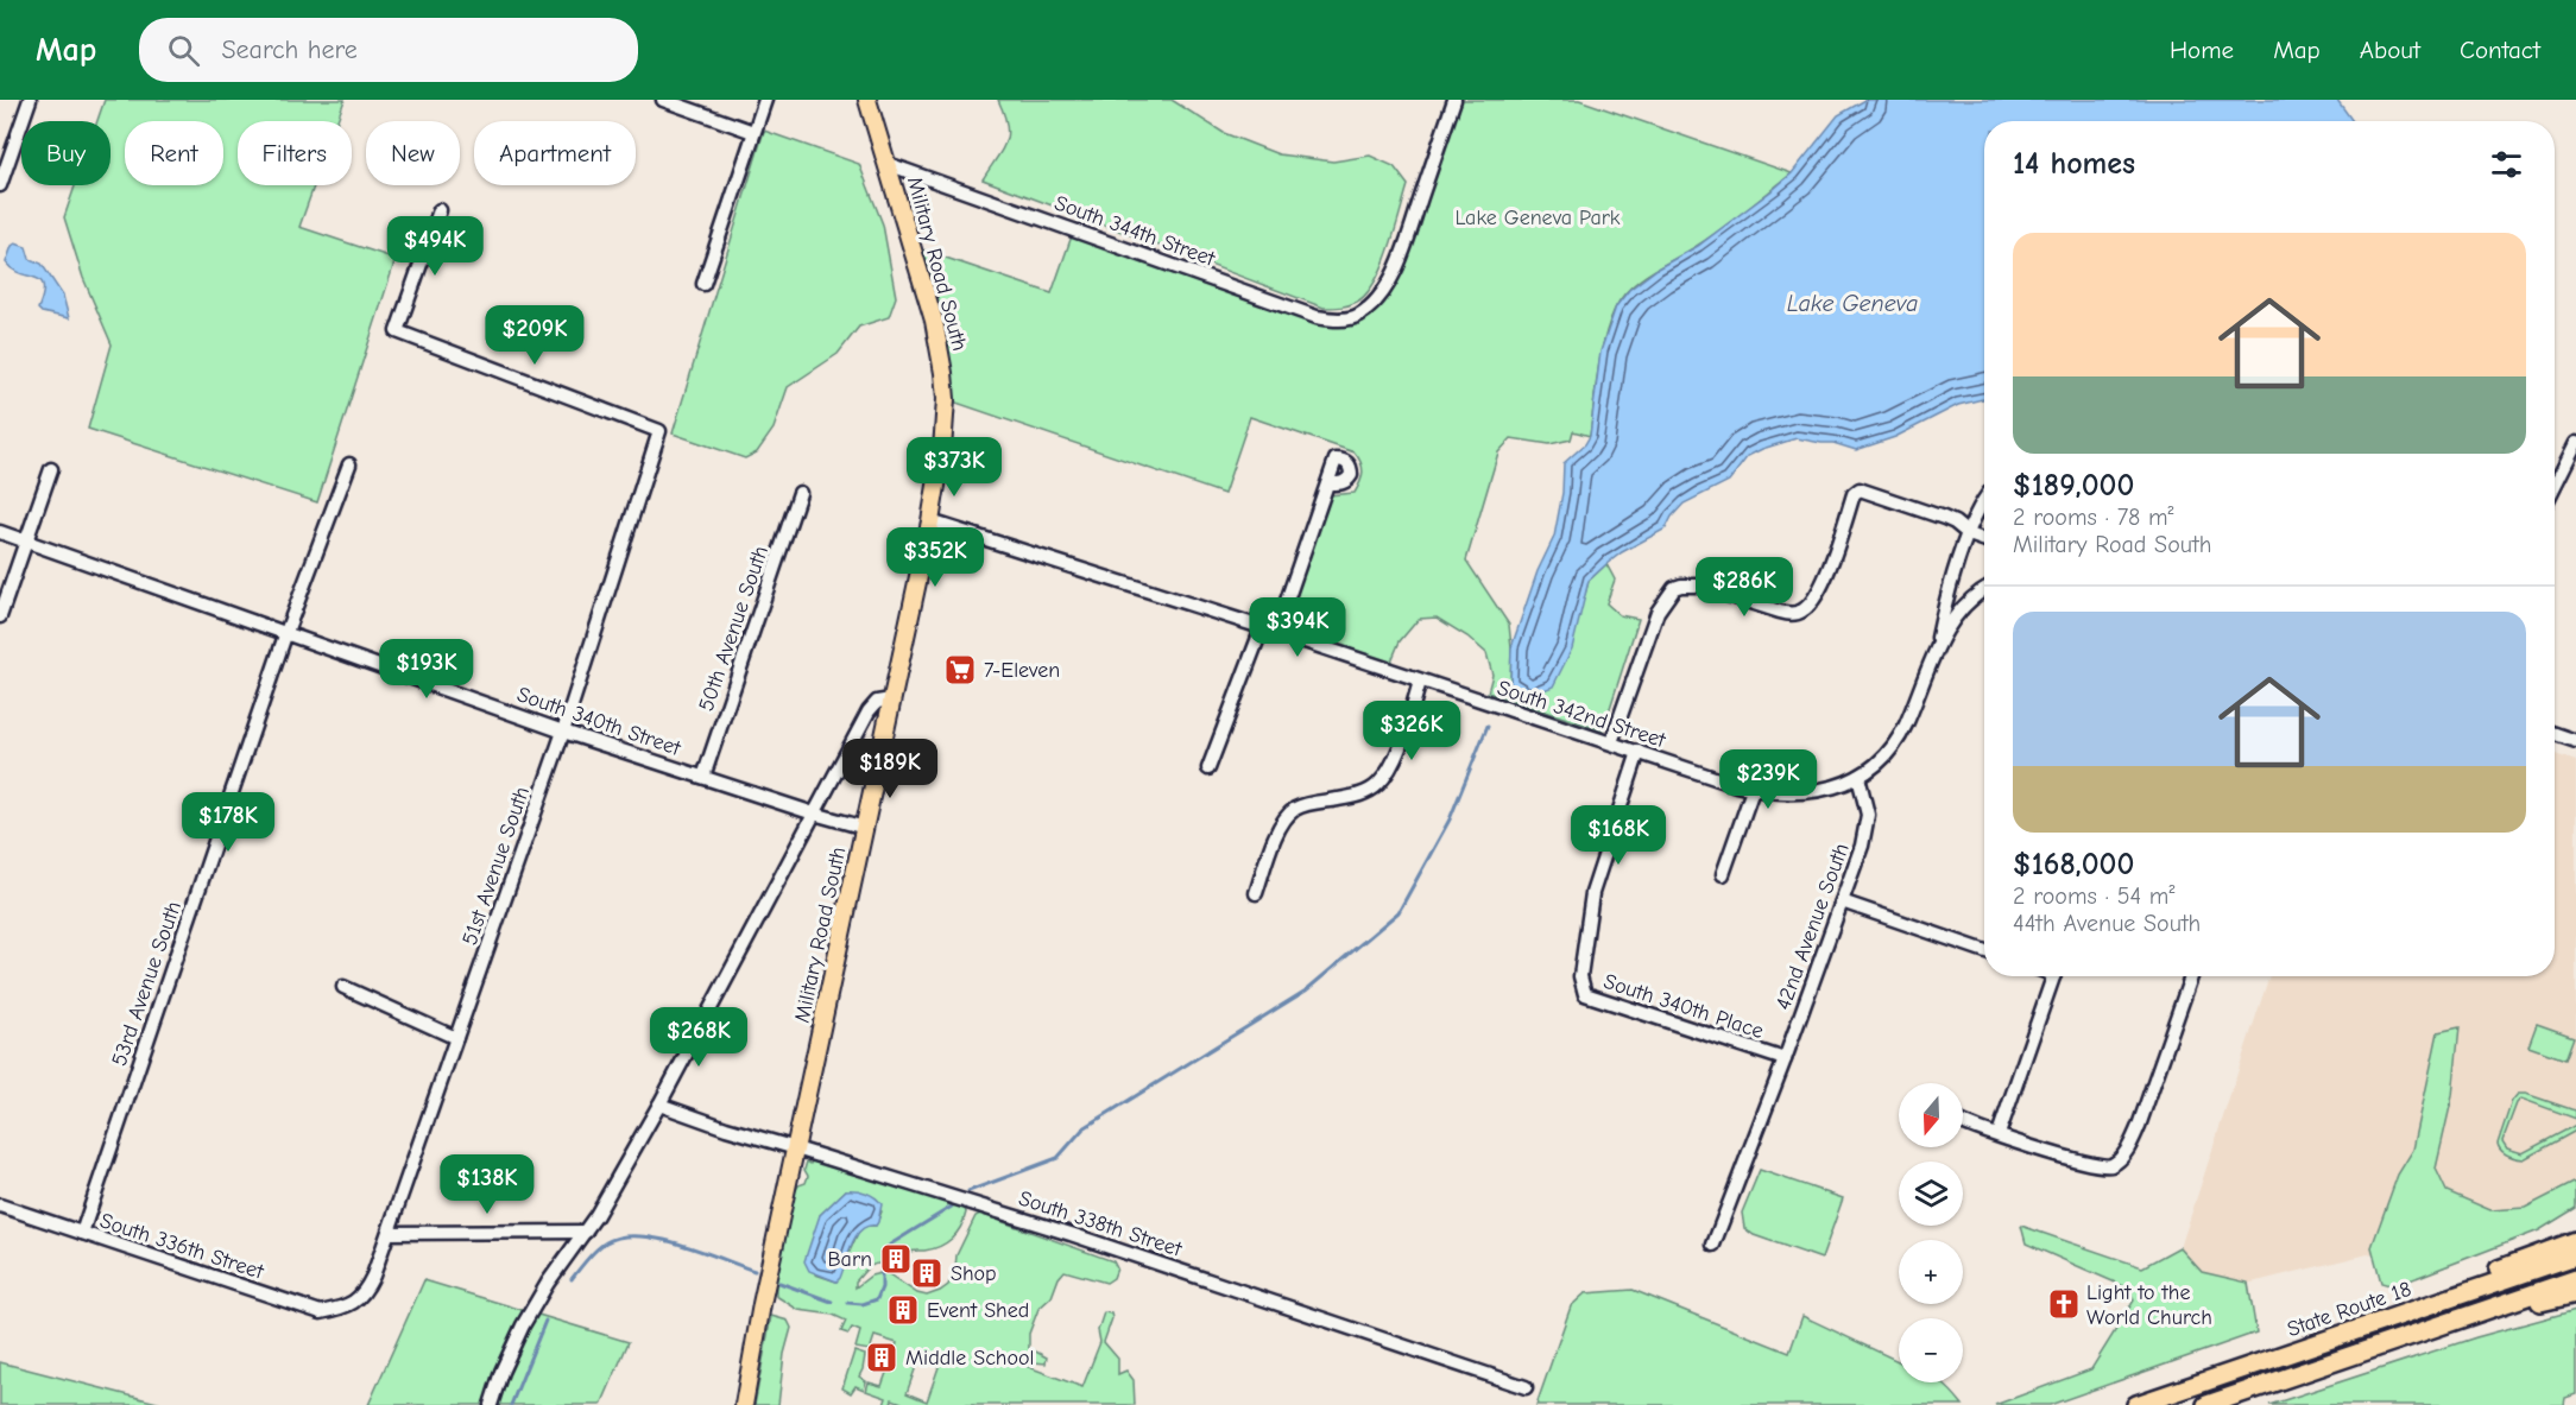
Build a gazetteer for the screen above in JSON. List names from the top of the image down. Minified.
{"streets":{"highway":["State Route 18"],"main road":["Military Road South"],"street":["South 344th Street","50th Avenue South","South 342nd Street","South 340th Street","51st Avenue South","42nd Avenue South","53rd Avenue South","South 340th Place","South 338th Street","South 336th Street"]},"crossings":[["South 344th Street","Military Road South"],["Military Road South","South 342nd Street"],["Military Road South","South 340th Street"],["Military Road South","South 338th Street"],["50th Avenue South","South 340th Street"],["South 342nd Street","42nd Avenue South"],["South 342nd Street","South 340th Place"],["South 340th Street","51st Avenue South"],["South 340th Street","53rd Avenue South"],["51st Avenue South","South 336th Street"],["42nd Avenue South","South 340th Place"],["53rd Avenue South","South 336th Street"]],"water":["Lake Geneva"],"parks":["Lake Geneva Park"],"places":{"supermarket":["7-Eleven"],"building":["Barn","Shop","Event Shed","Middle School"],"church":["Light to the World Church"]},"north":"bottom","page":{"header":"Map","search":"Search here","nav":["Home","Map","About","Contact"],"chip":["Buy","Rent","Filters","New","Apartment"],"heading":"14 homes","list":[{"name":"$189,000","note":"2 rooms · 78 m² · Military Road South"},{"name":"$168,000","note":"2 rooms · 54 m² · 44th Avenue South"}],"price":["$494K","$209K","$373K","$352K","$286K","$394K","$193K","$326K","$189K","$239K","$178K","$168K","$268K","$138K"],"map_buttons":["+","−"]}}
